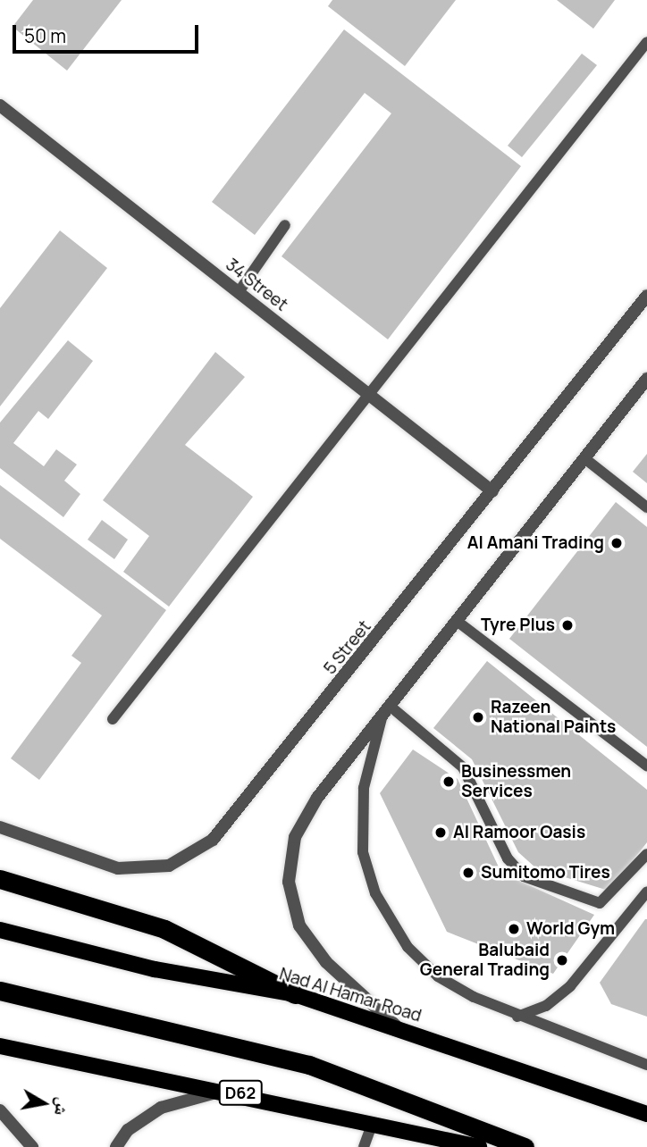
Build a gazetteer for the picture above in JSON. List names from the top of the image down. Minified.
{"streets":{"main road":["Nad Al Hamar Road","D62"],"street":["34 Street","5 Street"]},"crossings":[["34 Street","5 Street"]],"places":["Al Amani Trading","Tyre Plus","Razeen National Paints","Businessmen Services","Al Ramoor Oasis","Sumitomo Tires","World Gym","Balubaid General Trading"],"scale_bar":"50 m","north":"right"}
